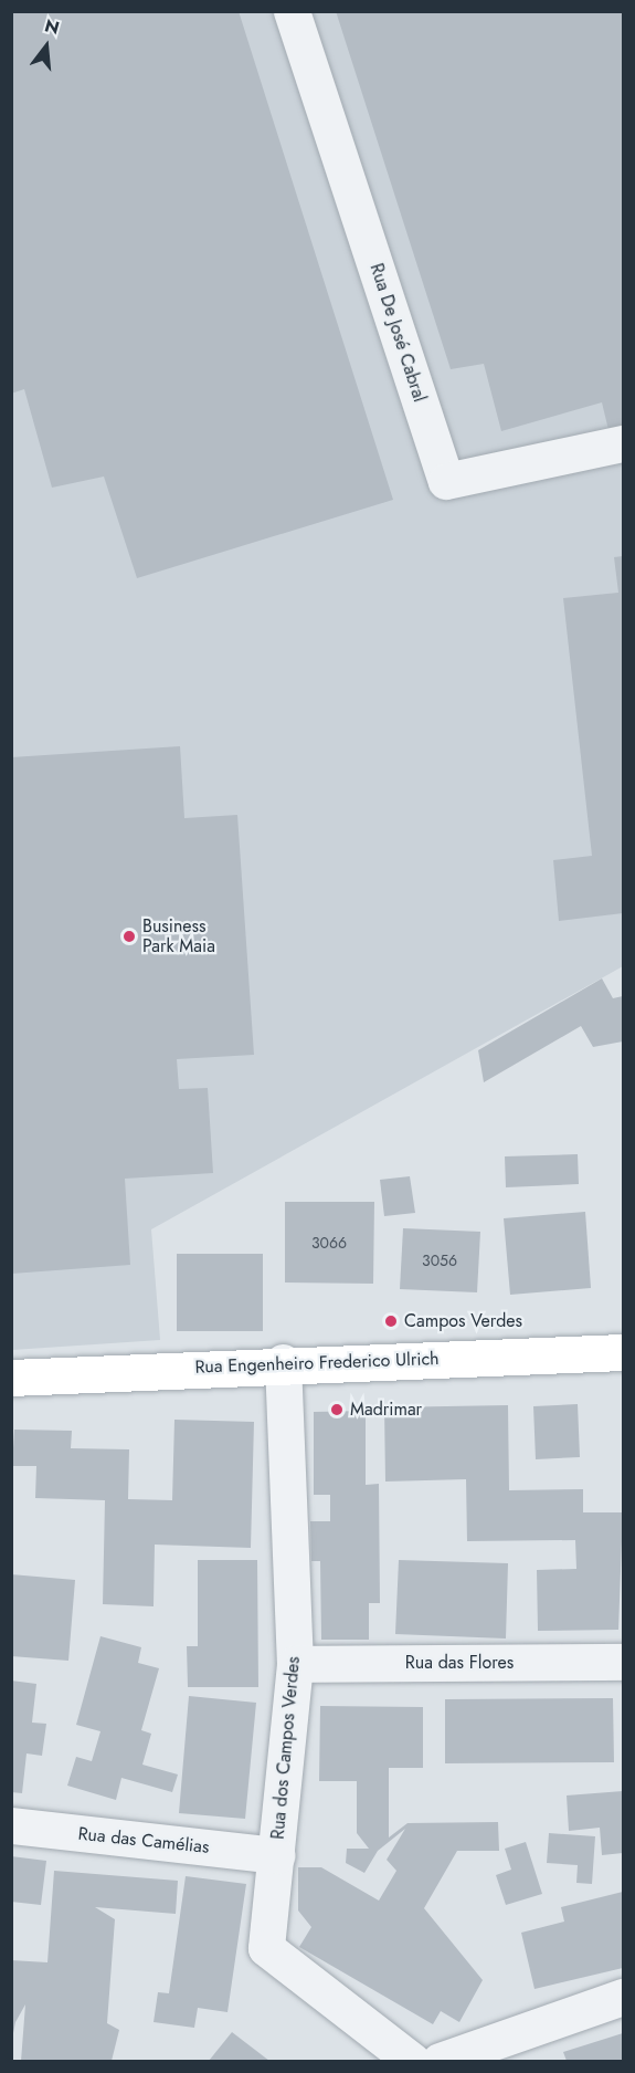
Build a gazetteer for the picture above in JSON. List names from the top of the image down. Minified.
{"streets":{"main road":["Rua Engenheiro Frederico Ulrich"],"street":["Rua De José Cabral","Rua das Flores","Rua dos Campos Verdes","Rua das Camélias"]},"crossings":[["Rua Engenheiro Frederico Ulrich","Rua dos Campos Verdes"],["Rua das Flores","Rua dos Campos Verdes"],["Rua dos Campos Verdes","Rua das Camélias"]],"places":["Business Park Maia","Campos Verdes","Madrimar"],"house_numbers":["3066","3056"],"north":"top"}
